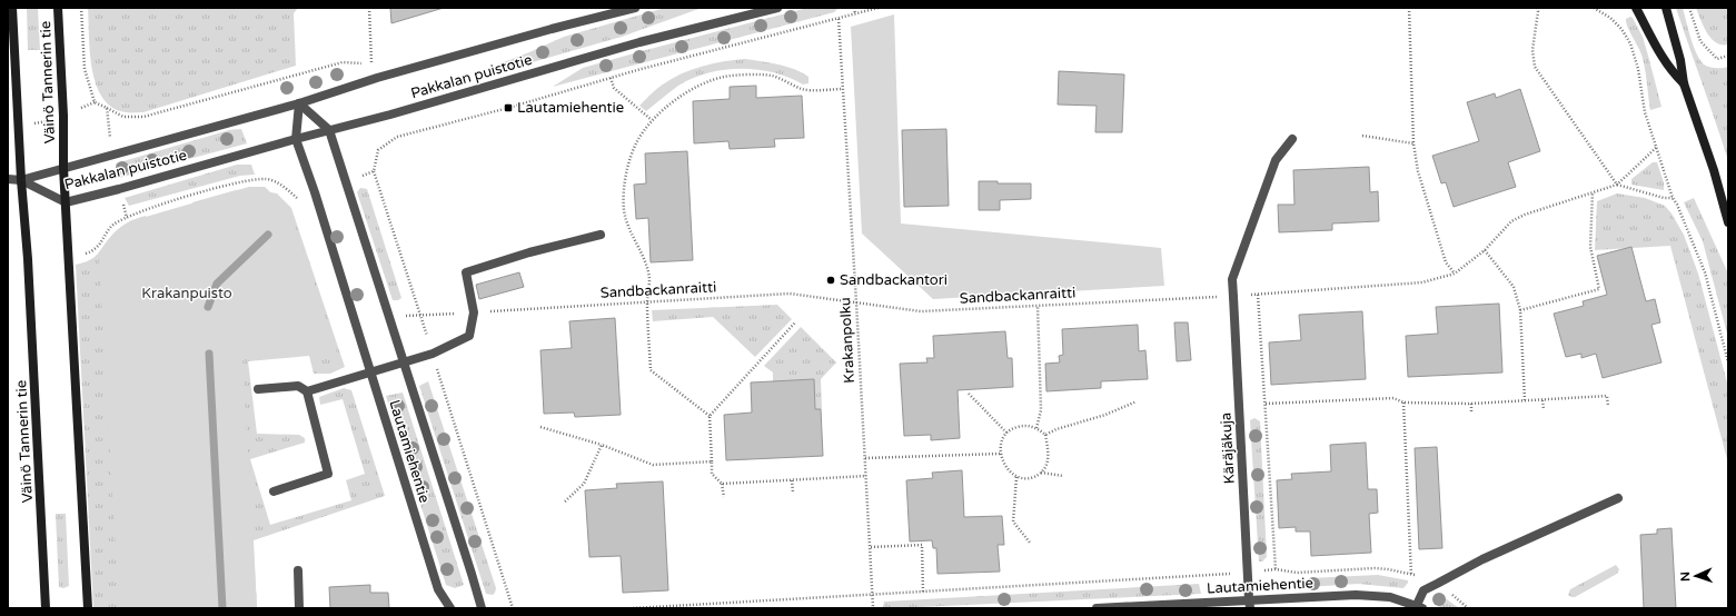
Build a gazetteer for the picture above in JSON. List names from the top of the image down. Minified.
{"streets":{"main road":["Väinö Tannerin tie"],"street":["Pakkalan puistotie","Käräjäkuja","Lautamiehentie"],"path":["Sandbackanraitti","Krakanpolku"]},"crossings":[["Pakkalan puistotie","Väinö Tannerin tie"],["Pakkalan puistotie","Lautamiehentie"],["Sandbackanraitti","Krakanpolku"],["Sandbackanraitti","Käräjäkuja"],["Sandbackanraitti","Lautamiehentie"],["Käräjäkuja","Lautamiehentie"]],"parks":["Krakanpuisto"],"places":{"transit":["Lautamiehentie"],"other":["Sandbackantori"]},"north":"left"}
